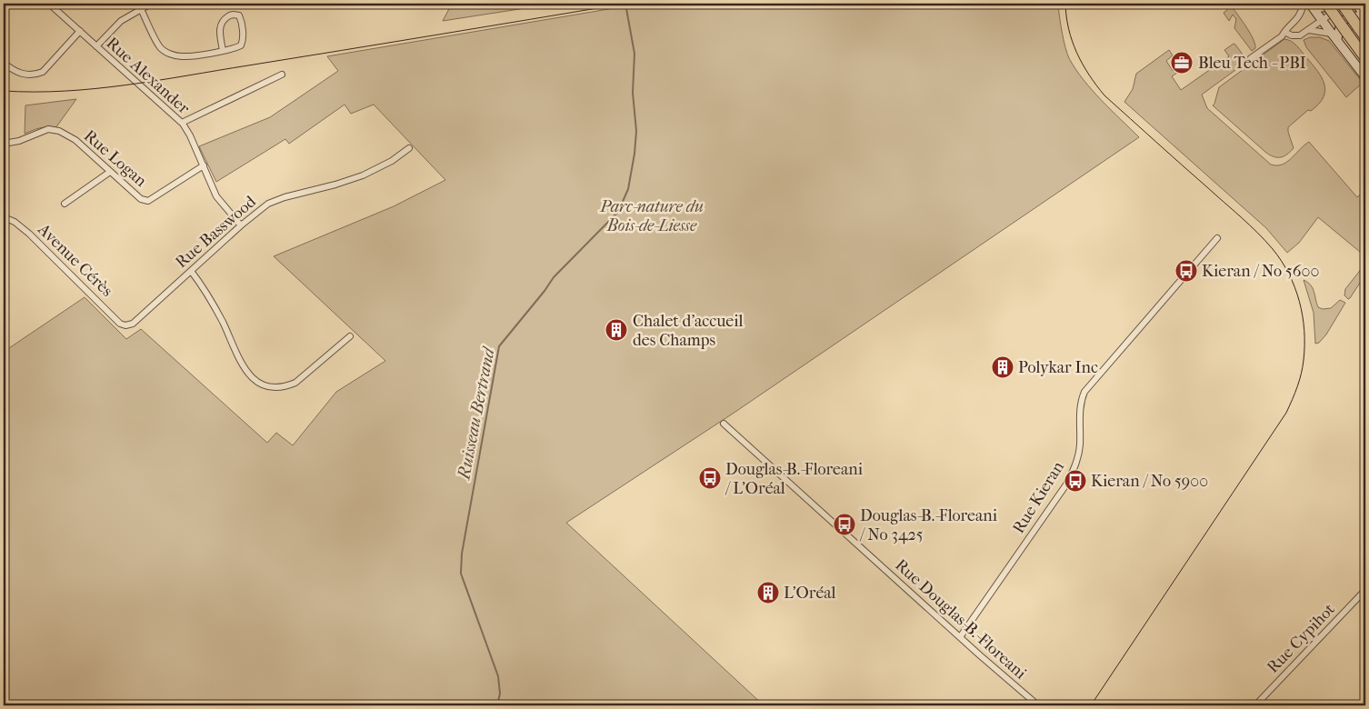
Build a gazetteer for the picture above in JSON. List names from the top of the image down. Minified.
{"streets":{"street":["Rue Alexander","Rue Logan","Rue Basswood","Avenue Cérès","Rue Kieran","Rue Douglas-B.-Floreani","Rue Cypihot"]},"crossings":[["Rue Alexander","Rue Logan"],["Rue Alexander","Rue Basswood"],["Rue Basswood","Avenue Cérès"],["Rue Kieran","Rue Douglas-B.-Floreani"]],"water":["Ruisseau Bertrand"],"parks":["Parc-nature du Bois-de-Liesse"],"places":{"office":["Bleu Tech - PBI"],"bus stop":["Kieran / No 5600","Douglas-B.-Floreani / L'Oréal","Kieran / No 5900","Douglas-B.-Floreani / No 3425"],"building":["Chalet d'accueil des Champs","Polykar Inc","L'Oréal"]}}
